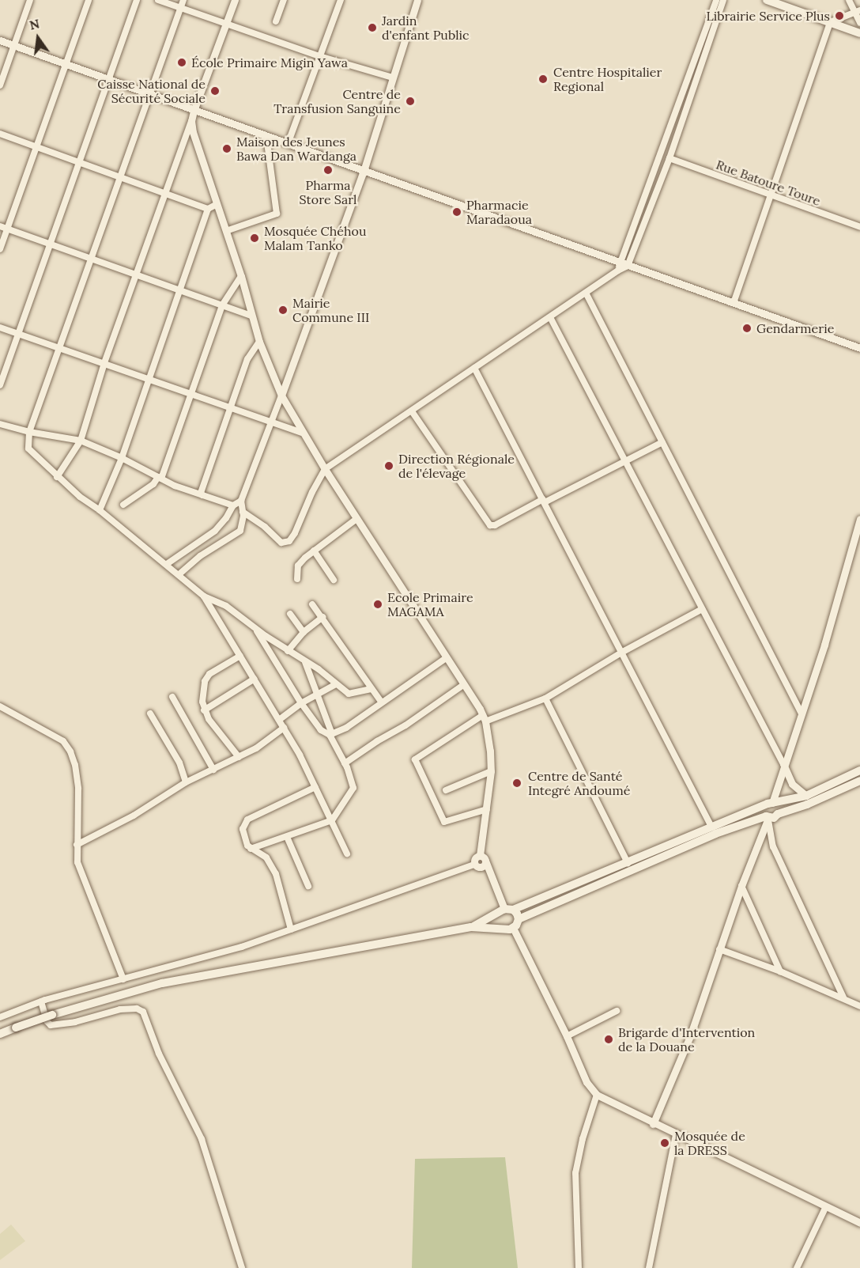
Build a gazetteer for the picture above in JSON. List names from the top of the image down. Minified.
{"streets":{"street":["Rue Batoure Toure"]},"places":["Librairie Service Plus","Jardin d'enfant Public","École Primaire Migin Yawa","Centre Hospitalier Regional","Caisse National de Sécurité Sociale","Centre de Transfusion Sanguine","Maison des Jeunes Bawa Dan Wardanga","Pharma Store Sarl","Pharmacie Maradaoua","Mosquée Chéhou Malam Tanko","Mairie Commune III","Gendarmerie","Direction Régionale de l'élevage","Ecole Primaire MAGAMA","Centre de Santé Integré Andoumé","Brigarde d'Intervention de la Douane","Mosquée de la DRESS"],"north":"top"}
